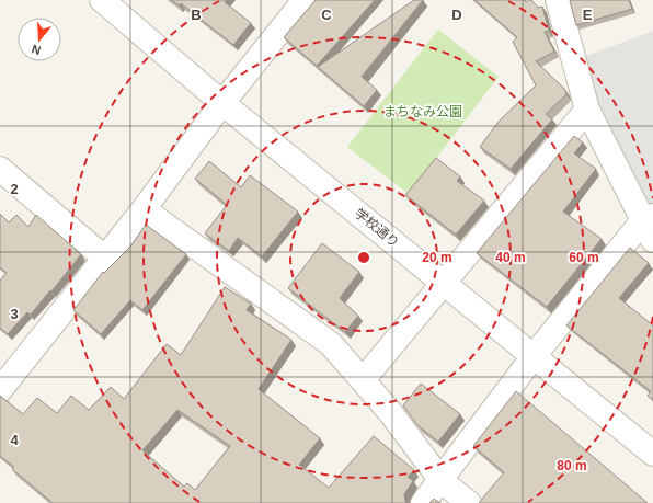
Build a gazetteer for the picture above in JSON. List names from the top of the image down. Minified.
{"streets":{"street":["学校通り"]},"parks":["まちなみ公園"],"north":"bottom","grid":{"columns":["B","C","D","E"],"rows":["2","3","4"]},"rings":["20 m","40 m","60 m","80 m"]}
